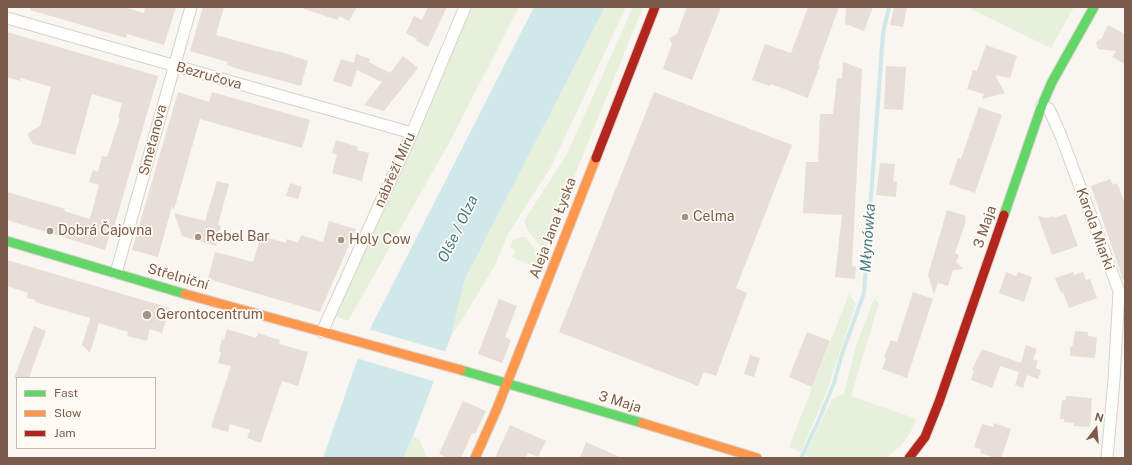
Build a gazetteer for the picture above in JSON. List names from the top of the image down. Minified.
{"streets":{"street":["Bezručova","Smetanova","nábřeží Míru","3 Maja","Aleja Jana Łyska","Karola Miarki","Střelniční"]},"crossings":[["Bezručova","Smetanova"],["Bezručova","nábřeží Míru"],["Smetanova","Střelniční"],["nábřeží Míru","Střelniční"],["3 Maja","Aleja Jana Łyska"],["3 Maja","Karola Miarki"],["3 Maja","Střelniční"]],"water":["Olše / Olza","Młynówka"],"places":["Celma","Dobrá Čajovna","Rebel Bar","Holy Cow","Gerontocentrum"],"legend":["Fast","Slow","Jam"],"north":"top"}
